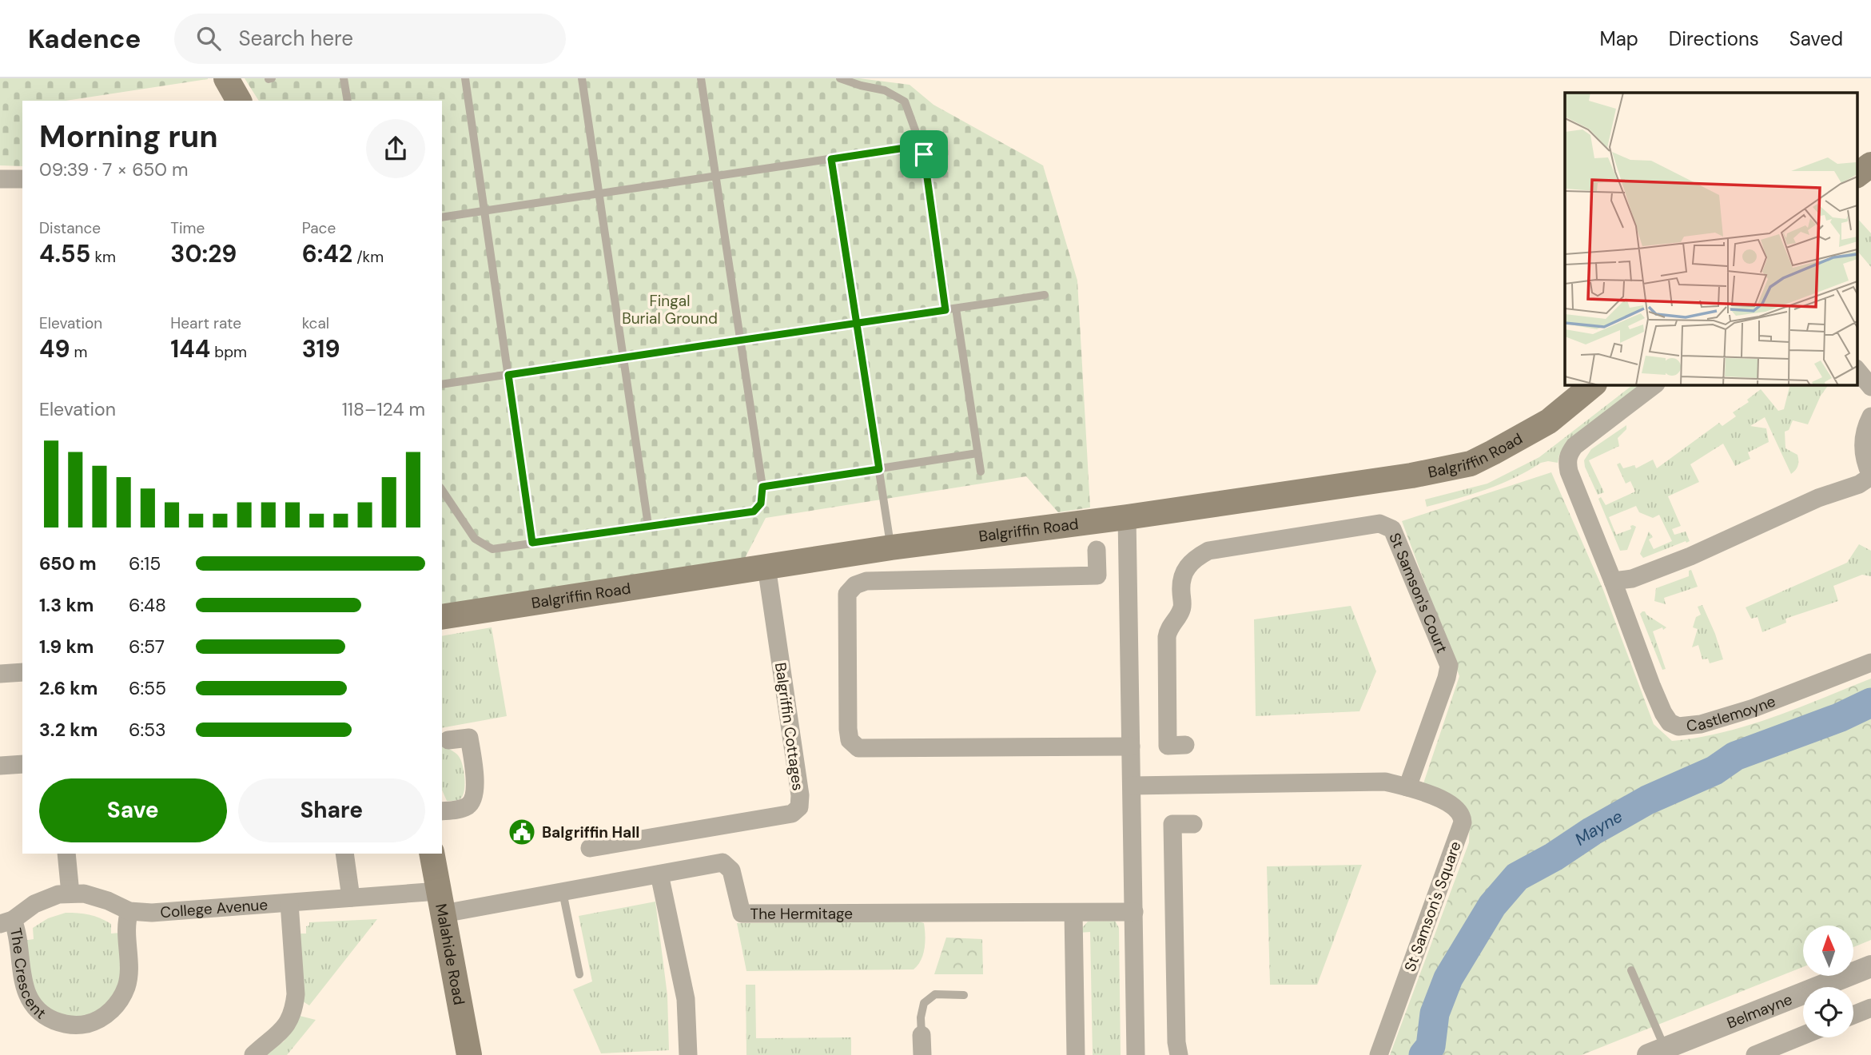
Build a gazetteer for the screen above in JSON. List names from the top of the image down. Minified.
{"streets":{"main road":["Balgriffin Road","Malahide Road"],"street":["St Samson's Court","Castlemoyne","Balgriffin Cottages","St Samson's Square","College Avenue","The Hermitage","The Crescent","Belmayne"]},"crossings":[["Balgriffin Road","Balgriffin Cottages"],["St Samson's Court","St Samson's Square"],["College Avenue","The Hermitage"],["College Avenue","Malahide Road"],["College Avenue","The Crescent"],["The Hermitage","Malahide Road"]],"water":["Mayne"],"parks":["Fingal Burial Ground"],"places":{"public building":["Balgriffin Hall"]},"north":"top","page":{"header":"Kadence","search":"Search here","nav":["Map","Directions","Saved"],"heading":["Morning run","09:39 · 7 × 650 m"],"stats":[["Distance","4.55 km"],["Time","30:29"],["Pace","6:42 /km"],["Elevation","49 m"],["Heart rate","144 bpm"],["kcal","319"]],"chart":["Elevation","118–124 m"],"list":[{"name":"650 m","note":"6:15"},{"name":"1.3 km","note":"6:48"},{"name":"1.9 km","note":"6:57"},{"name":"2.6 km","note":"6:55"},{"name":"3.2 km","note":"6:53"}],"buttons":["Save","Share"]}}
